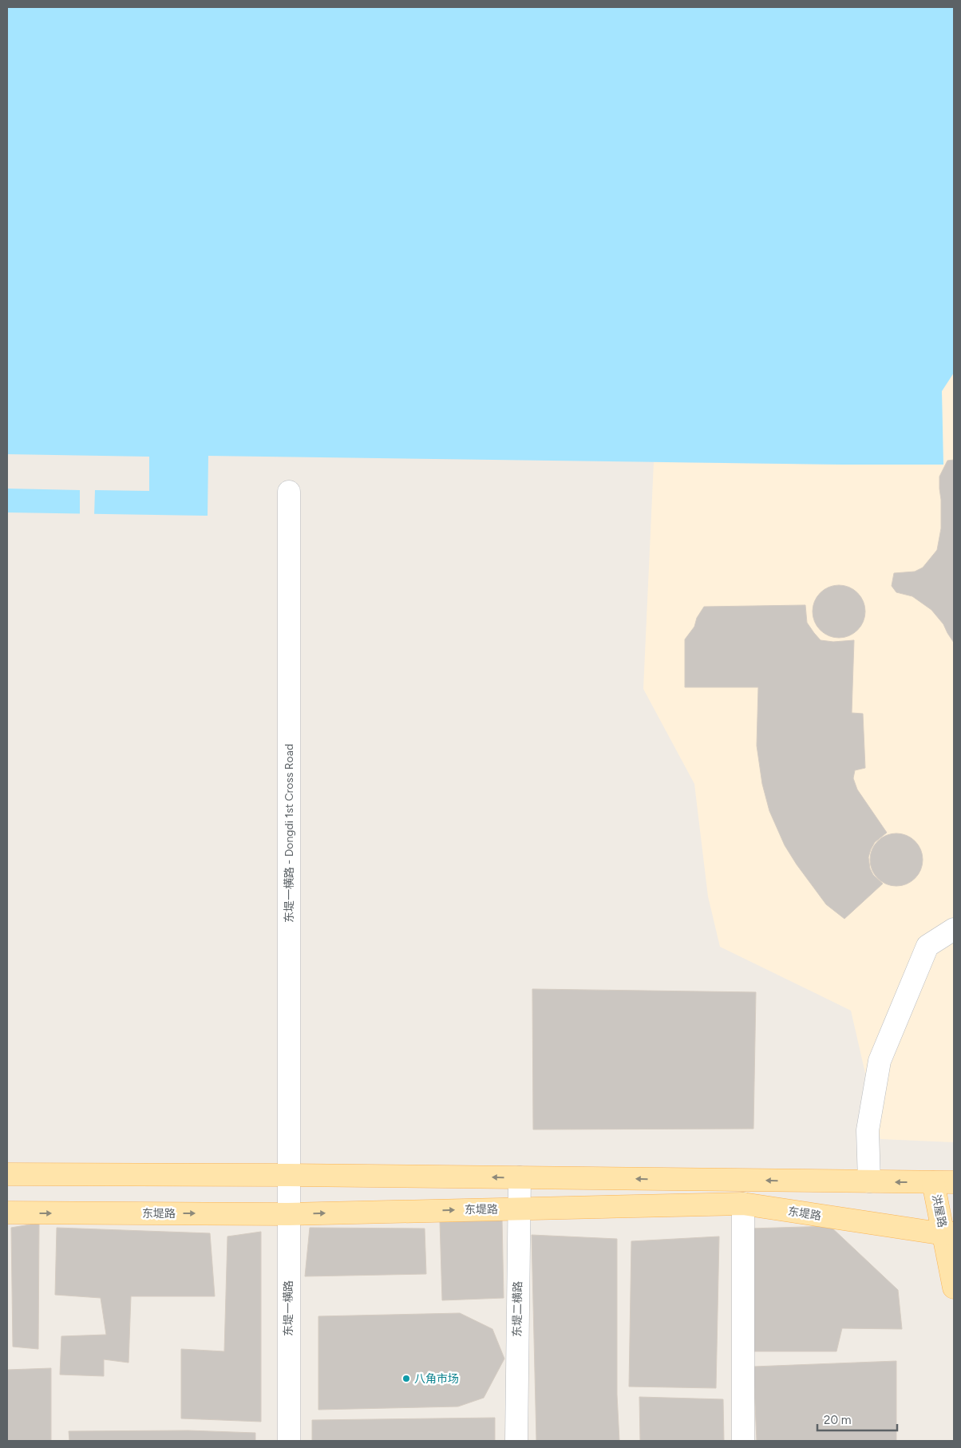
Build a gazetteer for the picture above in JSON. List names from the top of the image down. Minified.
{"streets":{"main road":["东堤路","洪屋路"],"street":["东堤一横路 - Dongdi 1st Cross Road","东堤一横路","东堤二横路"]},"crossings":[["东堤一横路 - Dongdi 1st Cross Road","东堤一横路"],["东堤路","洪屋路"],["东堤路","东堤一横路"],["东堤路","东堤二横路"]],"places":["八角市场"],"scale_bar":"20 m"}
